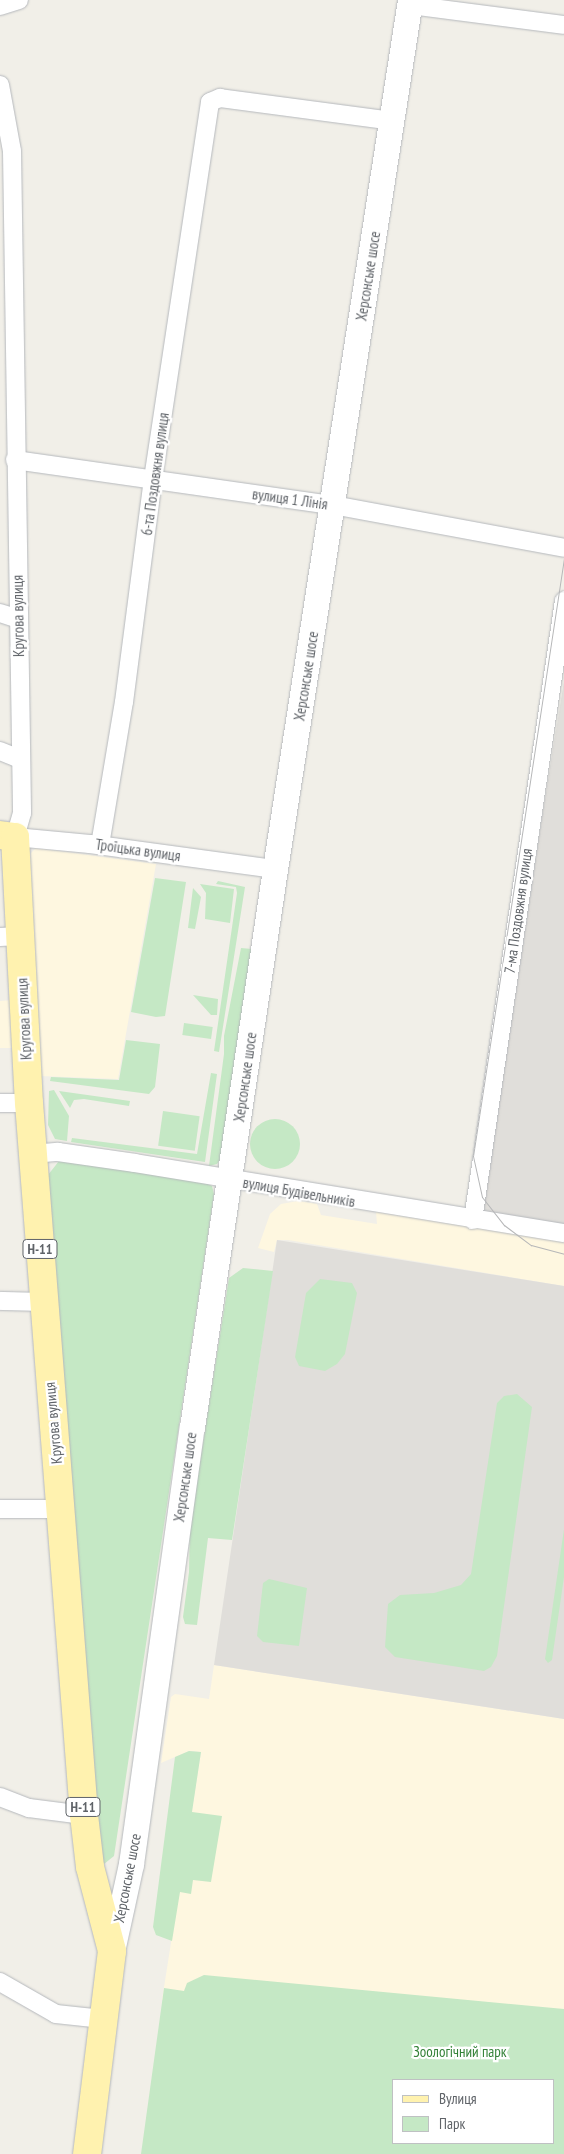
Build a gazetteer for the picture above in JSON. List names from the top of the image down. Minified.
{"streets":{"main road":["Херсонське шосе","Кругова вулиця","Н-11"],"street":["6-та Поздовжня вулиця","вулиця 1 Лінія","Троїцька вулиця","7-ма Поздовжня вулиця","вулиця Будівельників"]},"crossings":[["Херсонське шосе","6-та Поздовжня вулиця"],["Херсонське шосе","вулиця 1 Лінія"],["Херсонське шосе","Кругова вулиця"],["Херсонське шосе","Троїцька вулиця"],["Херсонське шосе","вулиця Будівельників"],["6-та Поздовжня вулиця","вулиця 1 Лінія"],["6-та Поздовжня вулиця","Троїцька вулиця"],["вулиця 1 Лінія","Кругова вулиця"],["Кругова вулиця","Троїцька вулиця"],["Кругова вулиця","вулиця Будівельників"],["7-ма Поздовжня вулиця","вулиця Будівельників"]],"parks":["Зоологічний парк"],"legend":["Вулиця","Парк"]}
